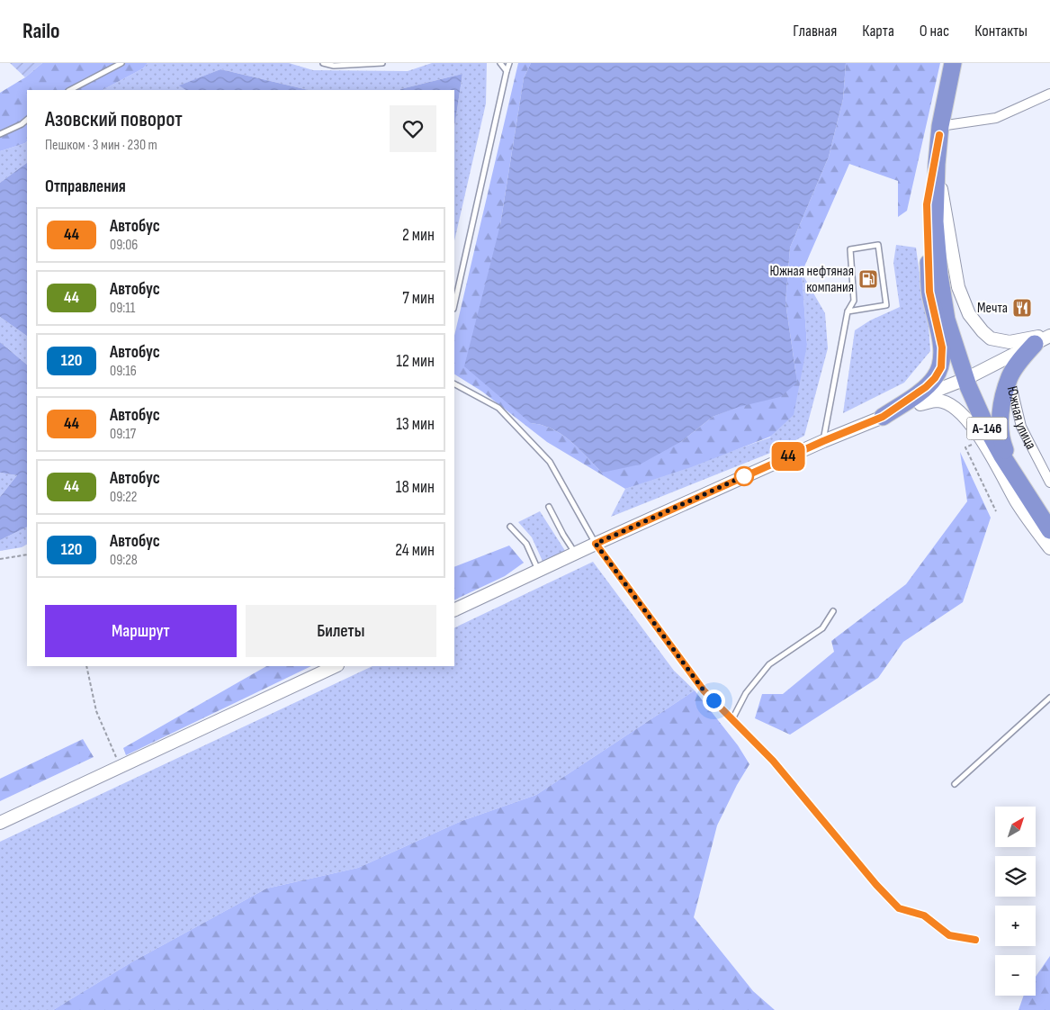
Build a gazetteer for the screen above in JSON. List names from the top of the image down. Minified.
{"streets":{"highway":["Южная улица","А-146"]},"places":{"fuel station":["Южная нефтяная компания"],"restaurant":["Мечта"]},"lines":["bus line 44"],"north":"top right","page":{"header":"Railo","nav":["Главная","Карта","О нас","Контакты"],"on_map":"44","heading":[["Азовский поворот","Пешком · 3 мин · 230 m"],"Отправления"],"list":[{"mark":"44","name":"Автобус","note":"09:06","value":"2 мин"},{"mark":"44","name":"Автобус","note":"09:11","value":"7 мин"},{"mark":"120","name":"Автобус","note":"09:16","value":"12 мин"},{"mark":"44","name":"Автобус","note":"09:17","value":"13 мин"},{"mark":"44","name":"Автобус","note":"09:22","value":"18 мин"},{"mark":"120","name":"Автобус","note":"09:28","value":"24 мин"}],"buttons":["Маршрут","Билеты"],"map_buttons":["+","−"]}}
